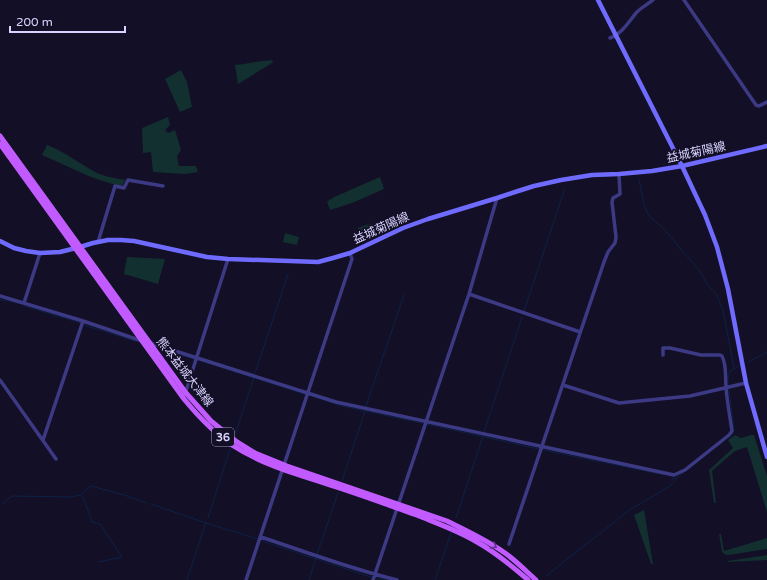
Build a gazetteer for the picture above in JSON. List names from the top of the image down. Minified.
{"streets":{"main road":["益城菊陽線","熊本益城大津線","36"]},"crossings":[["益城菊陽線","熊本益城大津線"]],"scale_bar":"200 m"}
